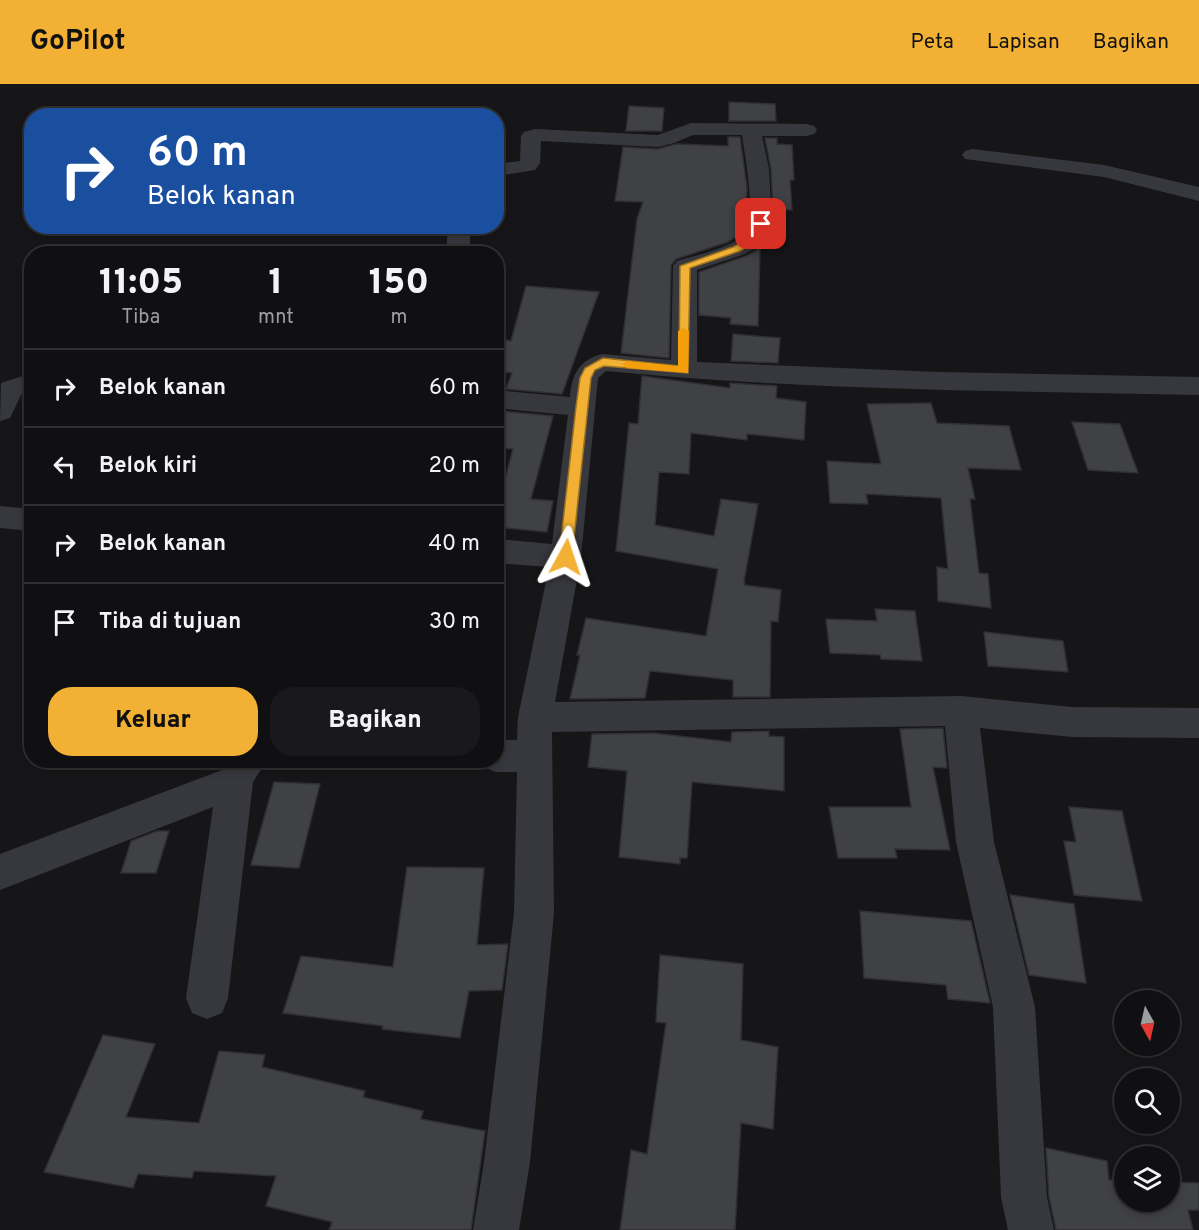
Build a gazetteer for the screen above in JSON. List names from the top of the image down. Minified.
{"north":"bottom","page":{"header":"GoPilot","nav":["Peta","Lapisan","Bagikan"],"turn":["60 m","Belok kanan"],"eta":["11:05","Tiba","1","mnt","150","m"],"list":[{"name":"Belok kanan","value":"60 m"},{"name":"Belok kiri","value":"20 m"},{"name":"Belok kanan","value":"40 m"},{"name":"Tiba di tujuan","value":"30 m"}],"buttons":["Keluar","Bagikan"]}}
